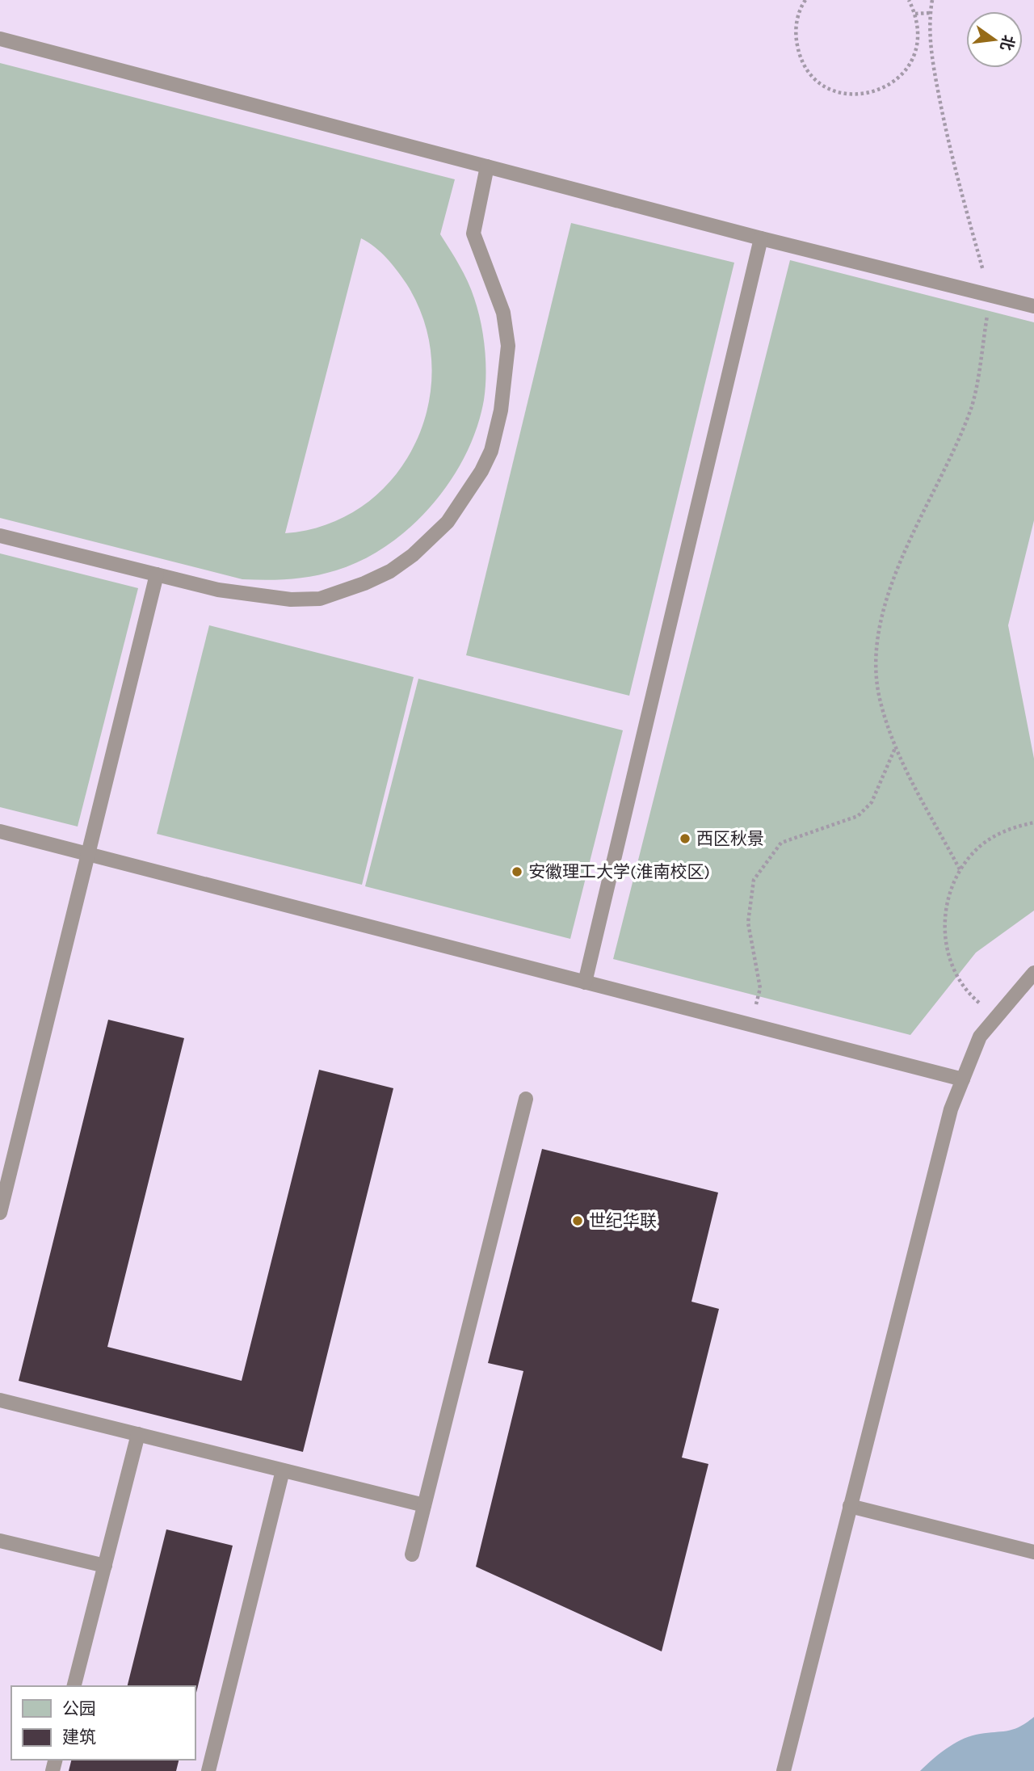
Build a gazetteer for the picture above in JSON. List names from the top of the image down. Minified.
{"places":["西区秋景","安徽理工大学(淮南校区)","世纪华联"],"legend":["公园","建筑"],"north":"right"}
